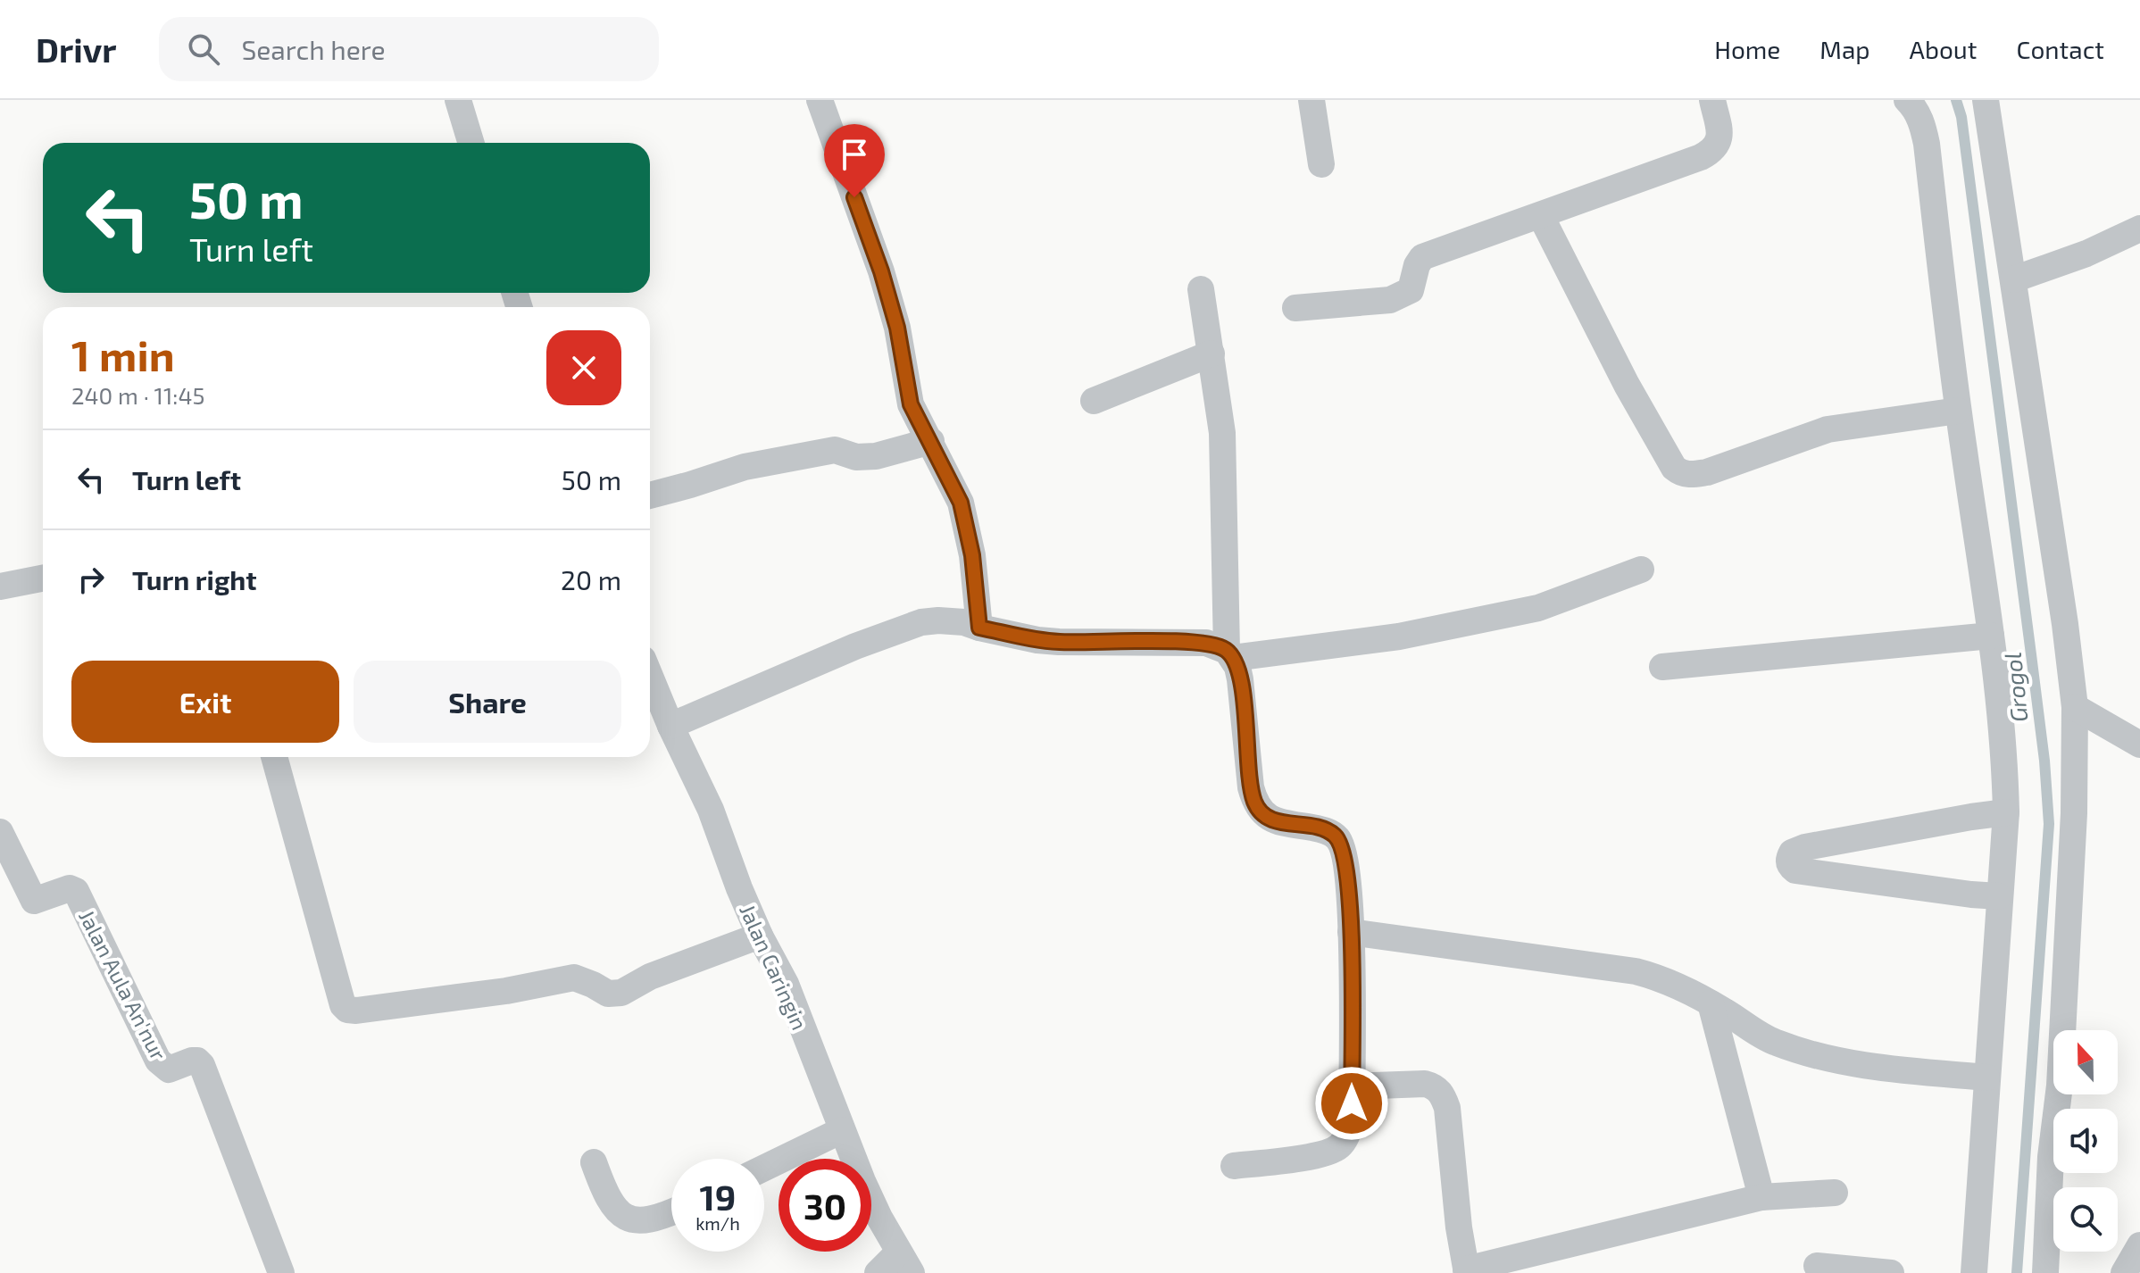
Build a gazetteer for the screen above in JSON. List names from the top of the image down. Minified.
{"streets":{"street":["Jalan Caringin","Jalan Aula An'nur"]},"water":["Grogol"],"north":"top","page":{"header":"Drivr","search":"Search here","nav":["Home","Map","About","Contact"],"turn":["50 m","Turn left"],"heading":["1 min","240 m · 11:45"],"list":[{"name":"Turn left","value":"50 m"},{"name":"Turn right","value":"20 m"}],"buttons":["Exit","Share"],"speed":"19 km/h","limit":"30"}}
